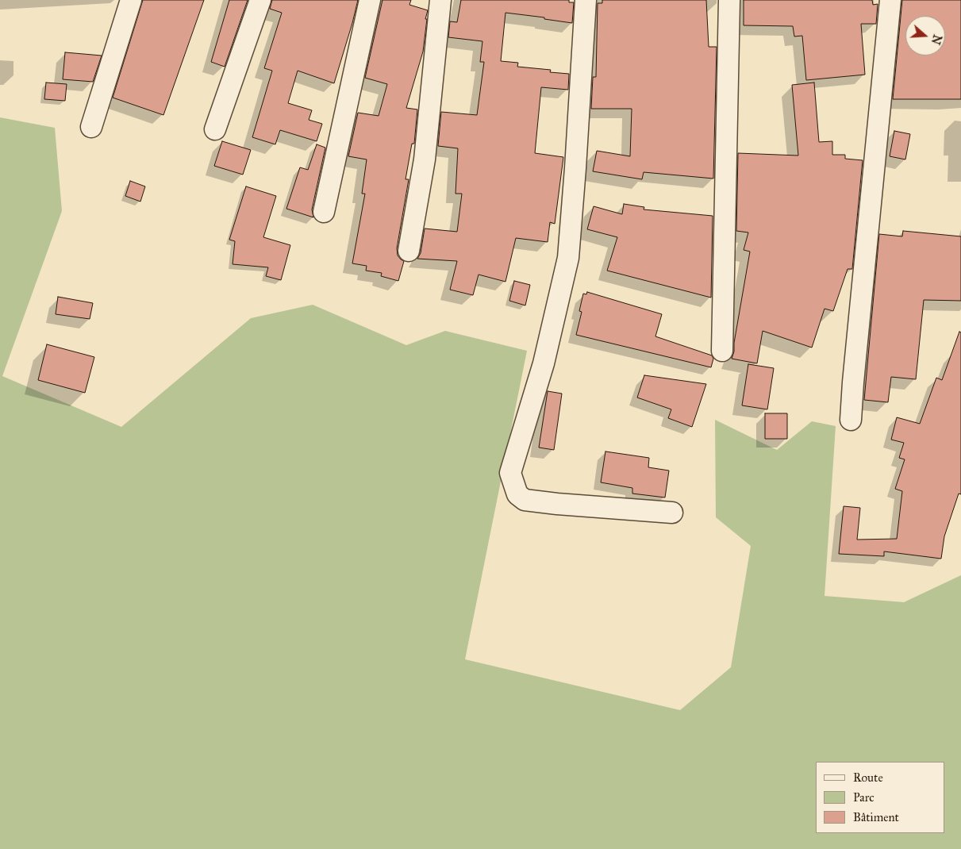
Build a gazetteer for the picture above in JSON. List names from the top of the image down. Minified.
{"legend":["Route","Parc","Bâtiment"],"north":"right"}
